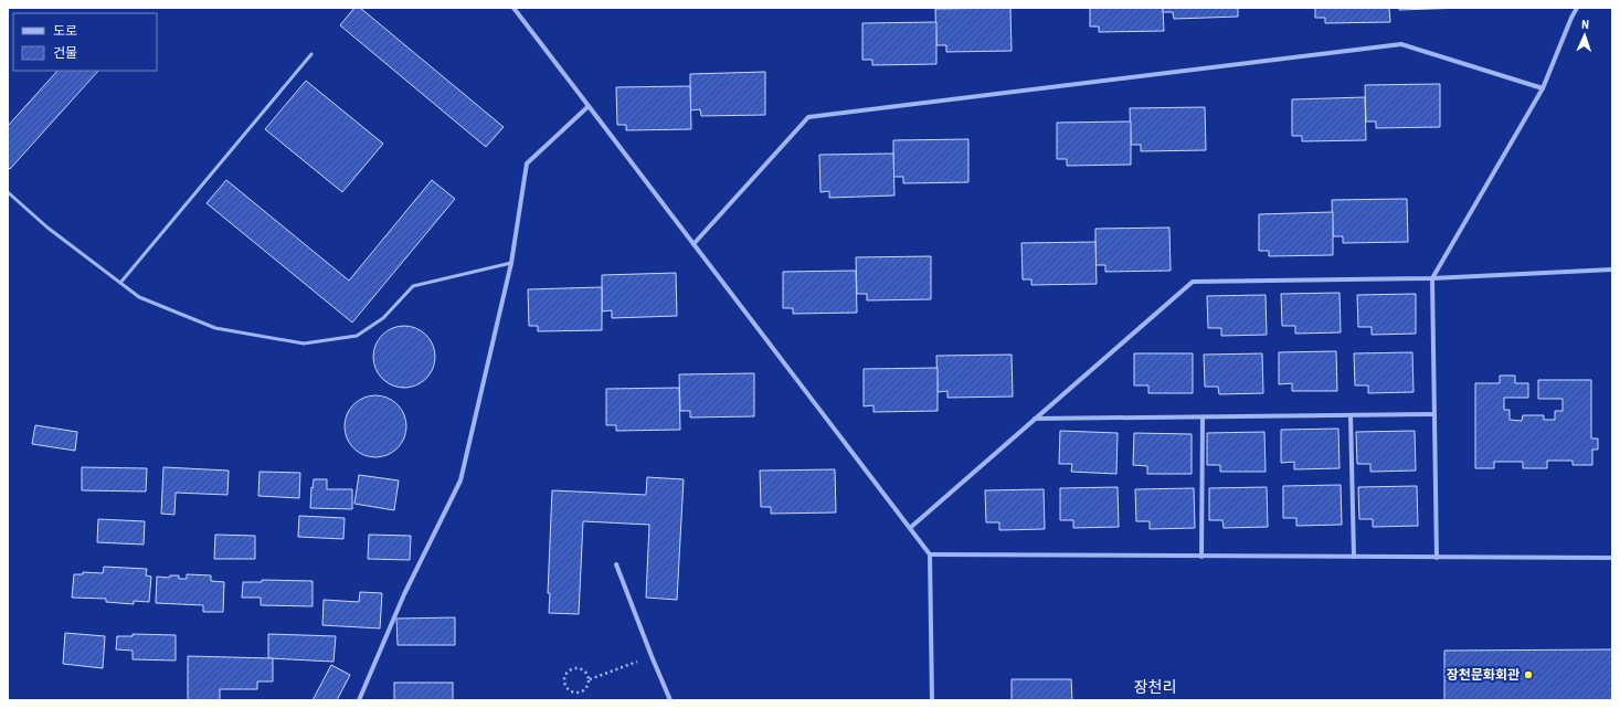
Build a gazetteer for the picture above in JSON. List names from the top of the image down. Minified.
{"districts":["장천리"],"places":["장천문화회관"],"legend":["도로","건물"],"north":"top"}
